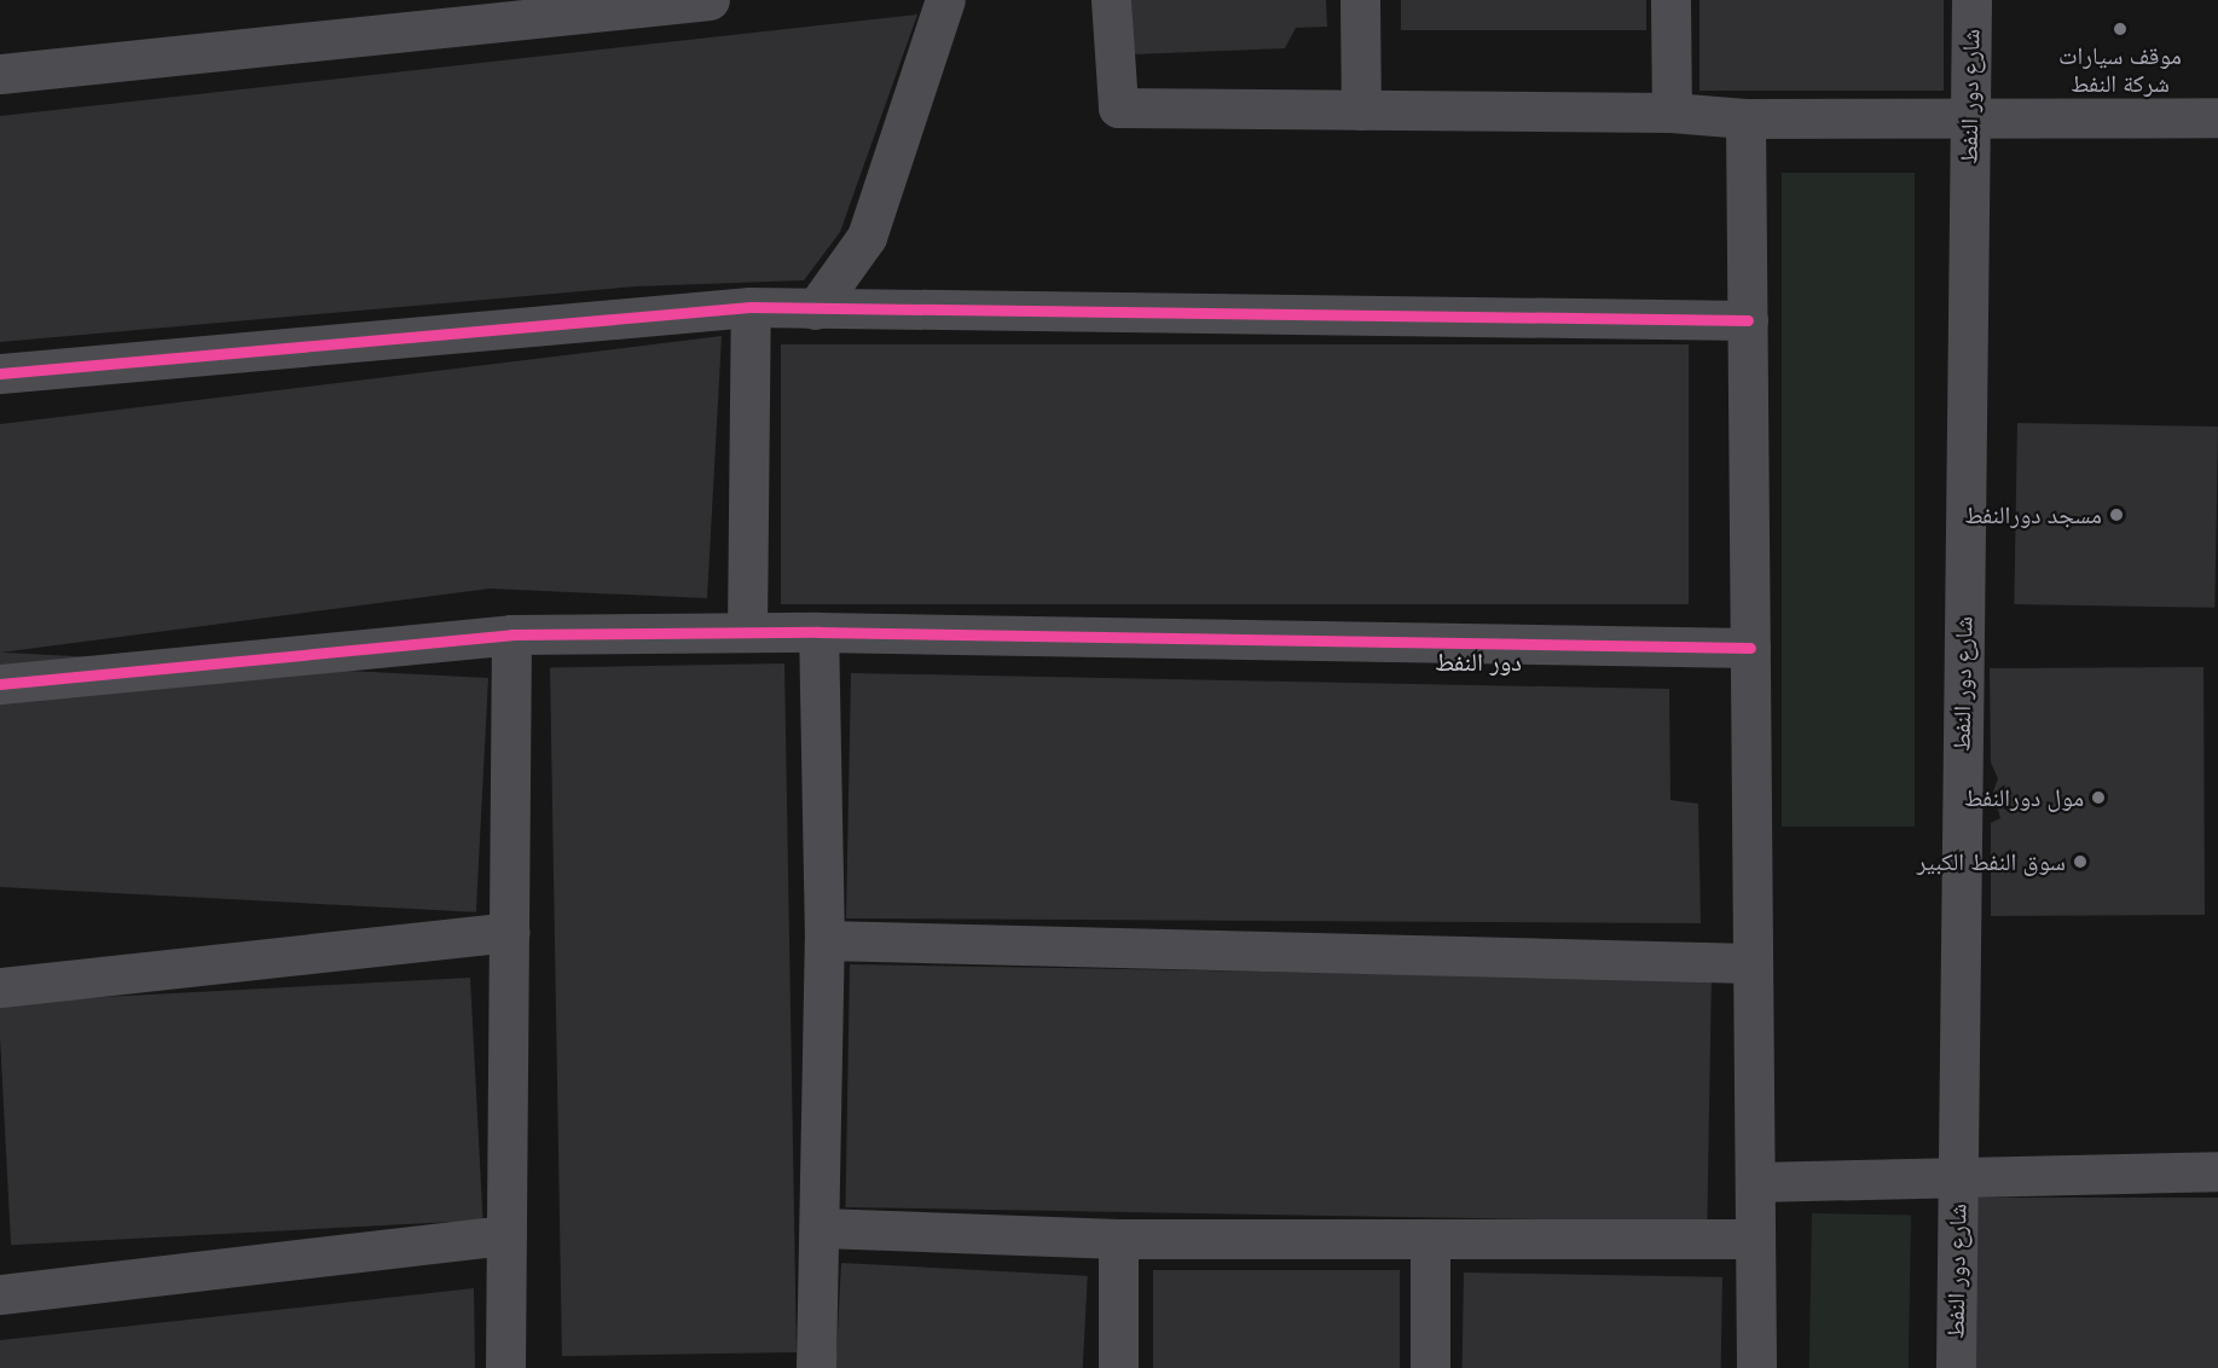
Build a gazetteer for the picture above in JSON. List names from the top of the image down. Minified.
{"streets":{"street":["شارع دور النفط"]},"districts":["دور النفط"],"places":["موقف سيارات شركة النفط","مسجد دورالنفط","مول دورالنفط","سوق النفط الكبير"]}
